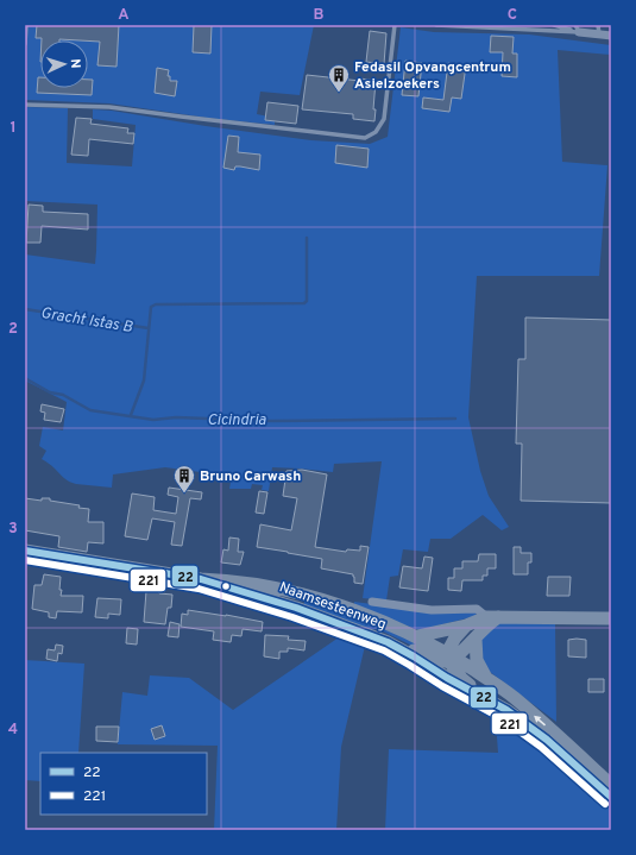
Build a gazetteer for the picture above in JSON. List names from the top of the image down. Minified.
{"streets":{"main road":["Naamsesteenweg"]},"water":["Gracht Istas B","Cicindria"],"places":{"building":["Fedasil Opvangcentrum Asielzoekers","Bruno Carwash"]},"lines":["transit line 22","transit line 221"],"legend":["22","221"],"north":"right","grid":{"columns":["A","B","C"],"rows":["1","2","3","4"]}}
